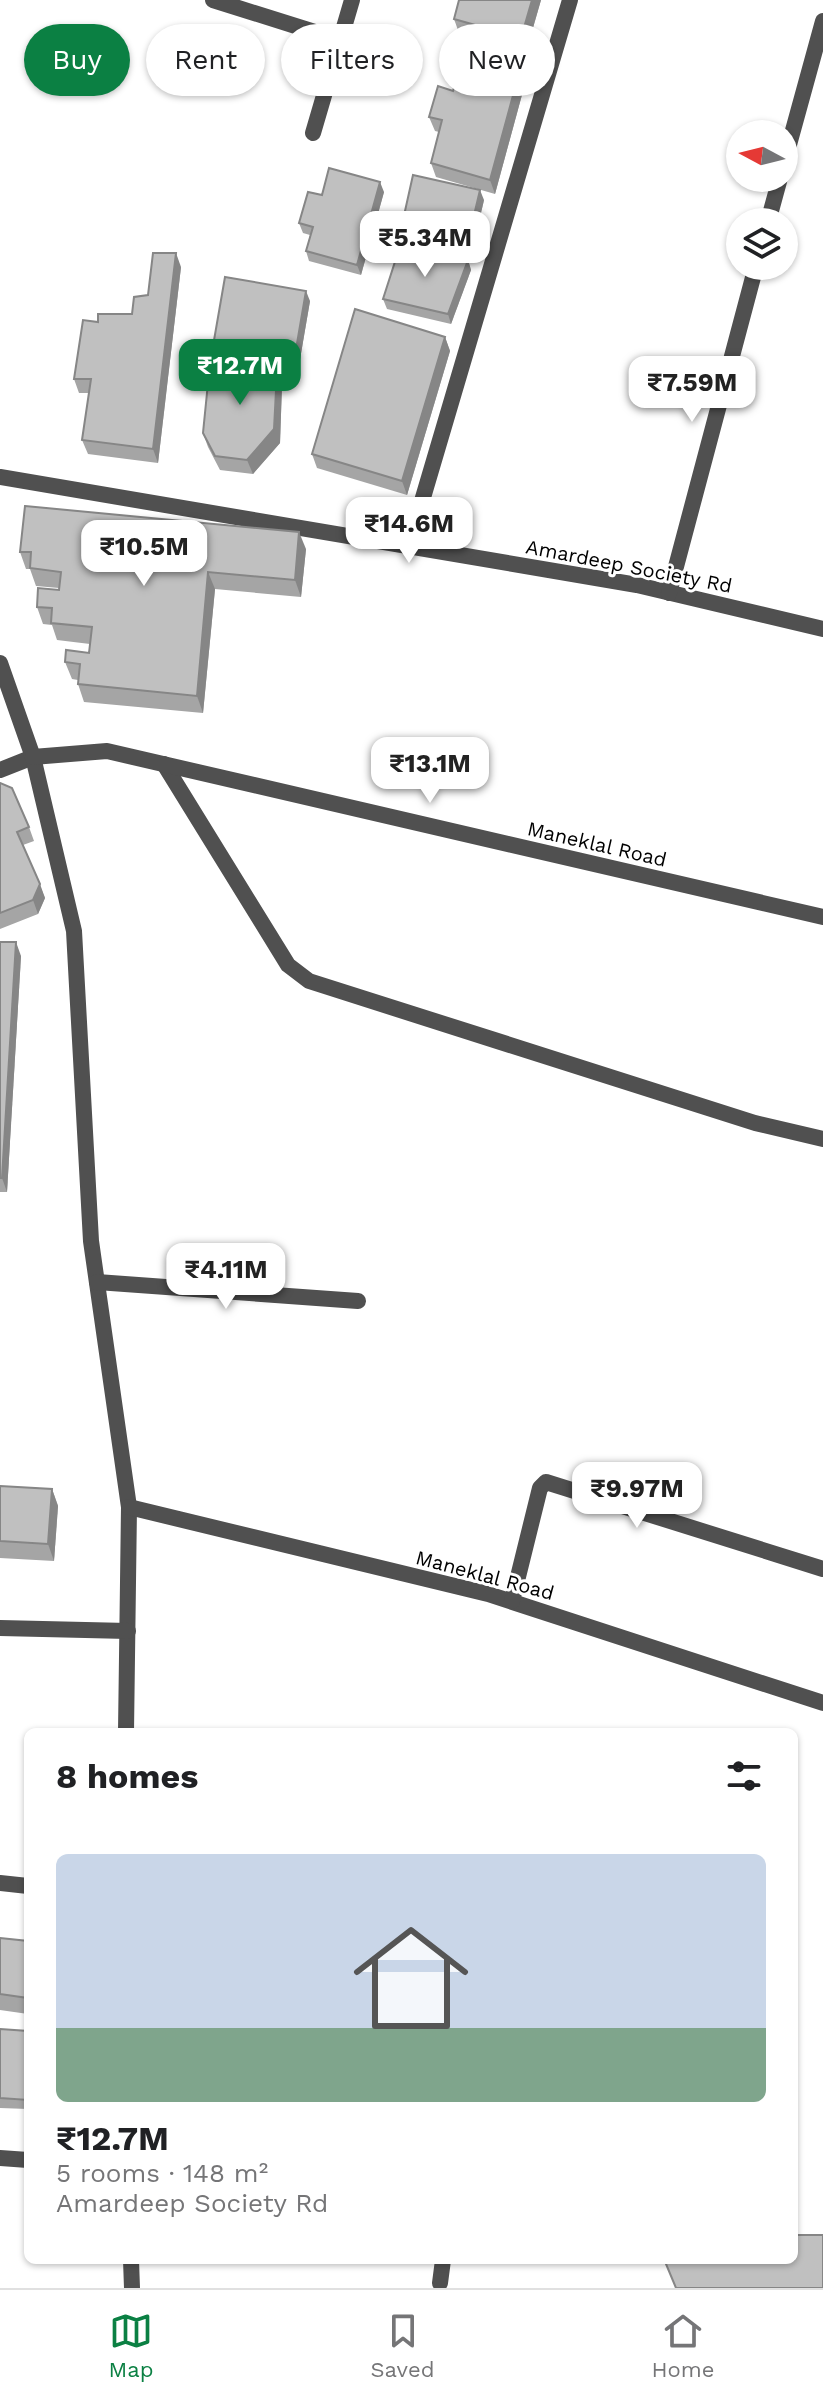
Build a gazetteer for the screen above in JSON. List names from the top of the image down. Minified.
{"streets":{"street":["Amardeep Society Rd","Maneklal Road"]},"north":"left","page":{"chip":["Buy","Rent","Filters","New"],"price":["₹5.34M","₹12.7M","₹7.59M","₹14.6M","₹10.5M","₹13.1M","₹4.11M","₹9.97M"],"heading":"8 homes","list":[{"name":"₹12.7M","note":"5 rooms · 148 m² · Amardeep Society Rd"}],"tabs":["Map","Saved","Home"]}}
